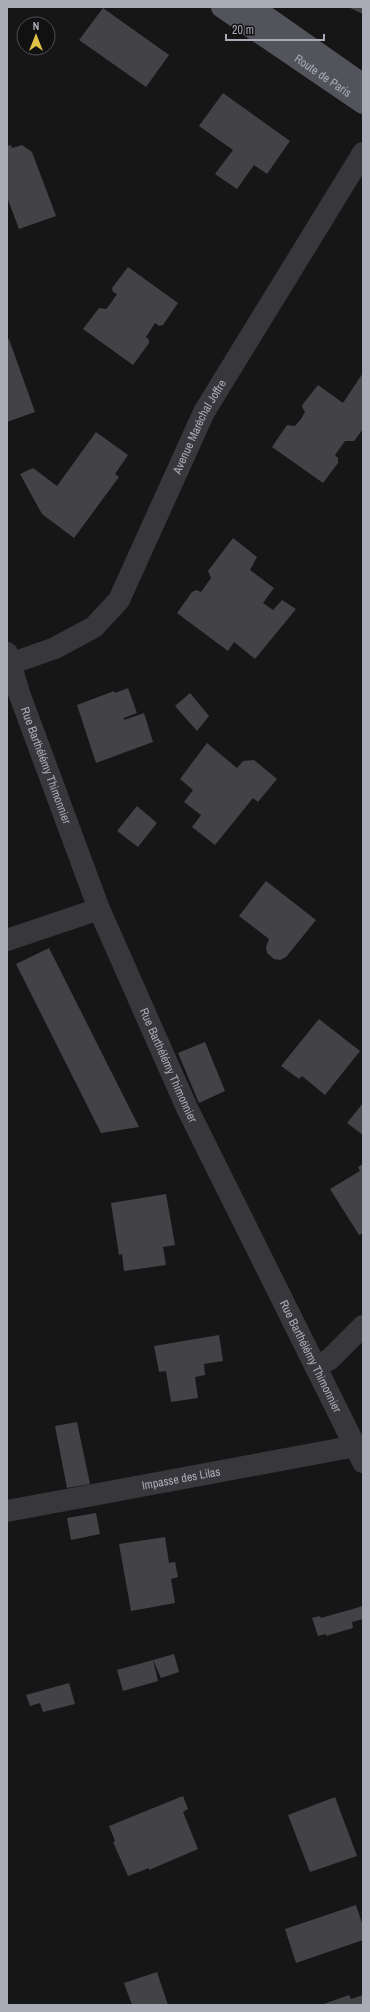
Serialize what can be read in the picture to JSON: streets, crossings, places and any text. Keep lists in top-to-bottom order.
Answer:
{
  "streets": {
    "main road": ["Route de Paris"],
    "street": ["Avenue Maréchal Joffre", "Rue Barthélémy Thimonnier", "Impasse des Lilas"]
  },
  "crossings": [
    ["Avenue Maréchal Joffre", "Rue Barthélémy Thimonnier"],
    ["Rue Barthélémy Thimonnier", "Impasse des Lilas"]
  ],
  "scale_bar": "20 m",
  "north": "top"
}
